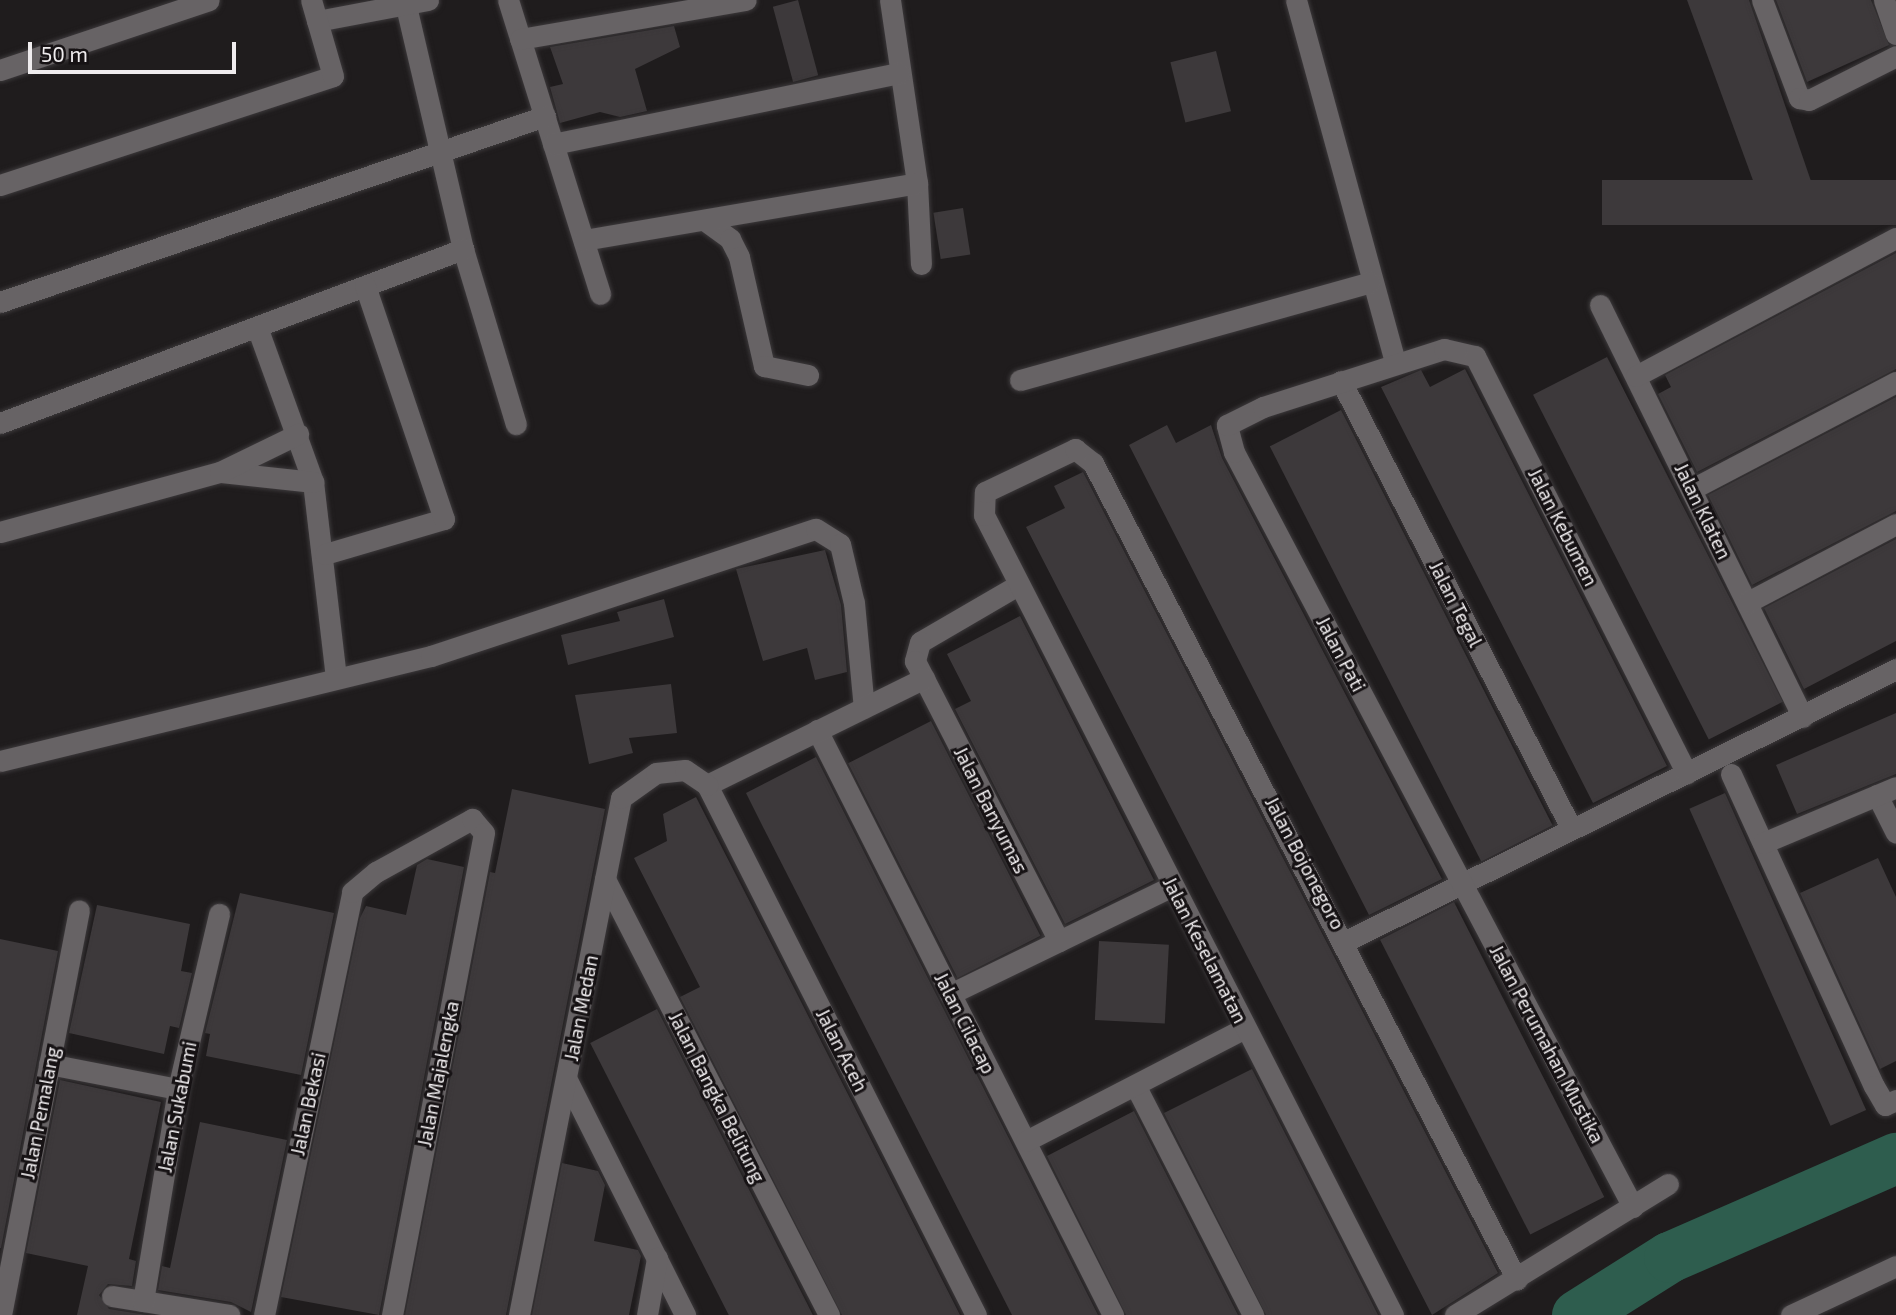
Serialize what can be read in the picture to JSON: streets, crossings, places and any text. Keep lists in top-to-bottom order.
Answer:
{
  "streets": {
    "street": [
      "Jalan Klaten",
      "Jalan Kebumen",
      "Jalan Tegal",
      "Jalan Pati",
      "Jalan Banyumas",
      "Jalan Bojonegoro",
      "Jalan Keselamatan",
      "Jalan Medan",
      "Jalan Cilacap",
      "Jalan Perumahan Mustika",
      "Jalan Aceh",
      "Jalan Majalengka",
      "Jalan Bangka Belitung",
      "Jalan Bekasi",
      "Jalan Sukabumi",
      "Jalan Pemalang"
    ]
  },
  "crossings": [
    ["Jalan Tegal", "Jalan Pati"],
    ["Jalan Pati", "Jalan Perumahan Mustika"],
    ["Jalan Banyumas", "Jalan Keselamatan"],
    ["Jalan Bojonegoro", "Jalan Keselamatan"],
    ["Jalan Medan", "Jalan Aceh"],
    ["Jalan Medan", "Jalan Bangka Belitung"],
    ["Jalan Majalengka", "Jalan Bekasi"]
  ],
  "scale_bar": "50 m"
}
